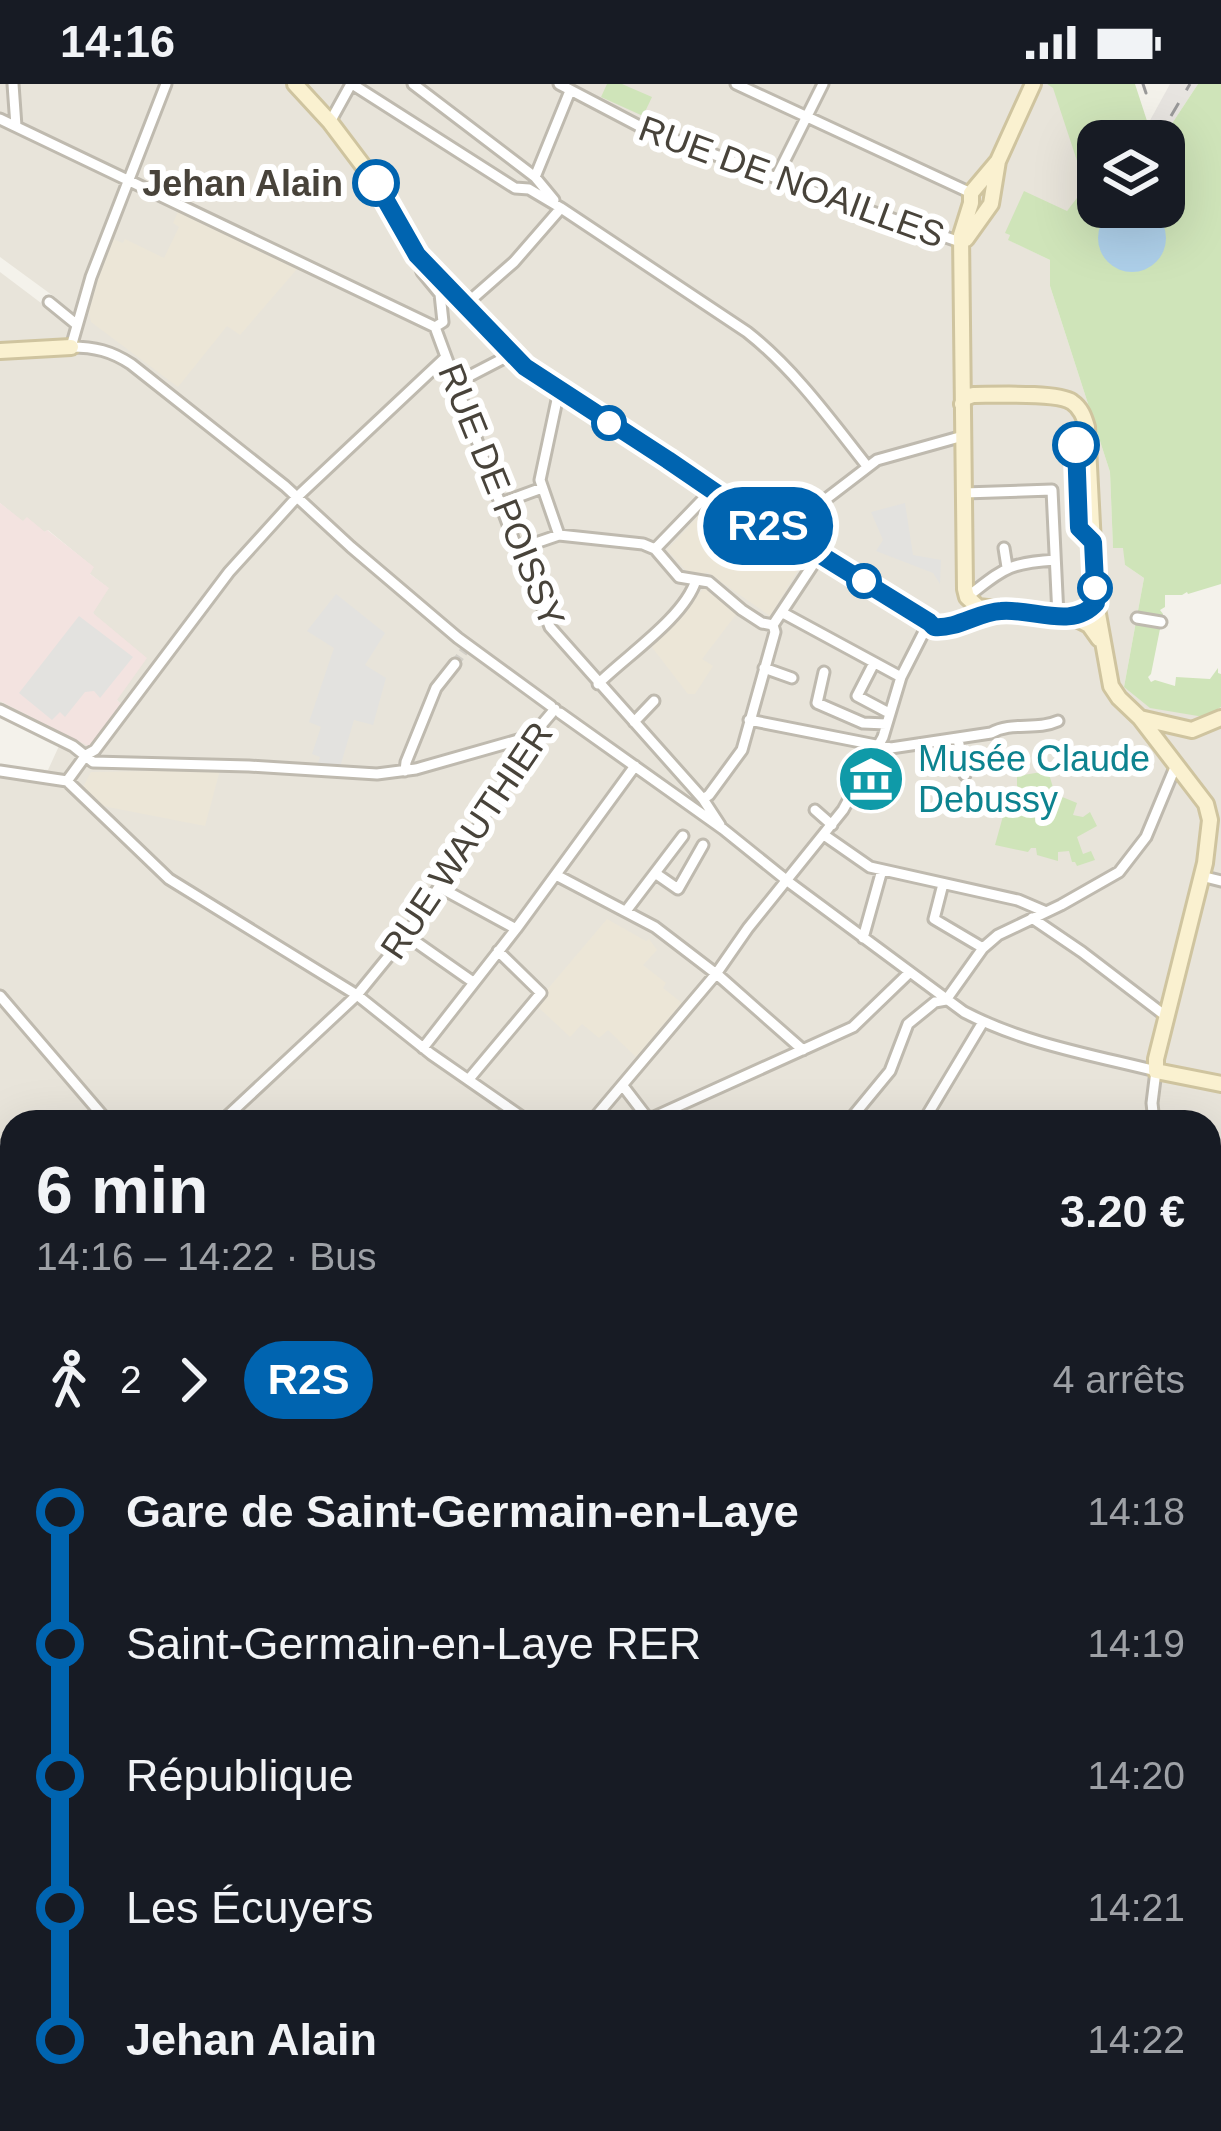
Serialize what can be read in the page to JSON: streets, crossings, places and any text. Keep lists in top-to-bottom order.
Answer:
{
  "streets": {
    "street": ["RUE DE NOAILLES", "RUE DE POISSY", "RUE WAUTHIER"]
  },
  "places": {
    "other": ["Jehan Alain"],
    "museum": ["Musée Claude Debussy"]
  },
  "lines": ["bus line R2S"],
  "page": {
    "status": "14:16",
    "on_map": "R2S",
    "heading": ["6 min", "14:16 – 14:22 · Bus", "3.20 €"],
    "legs": ["2", "R2S", "4 arrêts"],
    "list": [
      {
        "name": "Gare de Saint-Germain-en-Laye",
        "value": "14:18"
      },
      {
        "name": "Saint-Germain-en-Laye RER",
        "value": "14:19"
      },
      {
        "name": "République",
        "value": "14:20"
      },
      {
        "name": "Les Écuyers",
        "value": "14:21"
      },
      {
        "name": "Jehan Alain",
        "value": "14:22"
      }
    ]
  }
}
